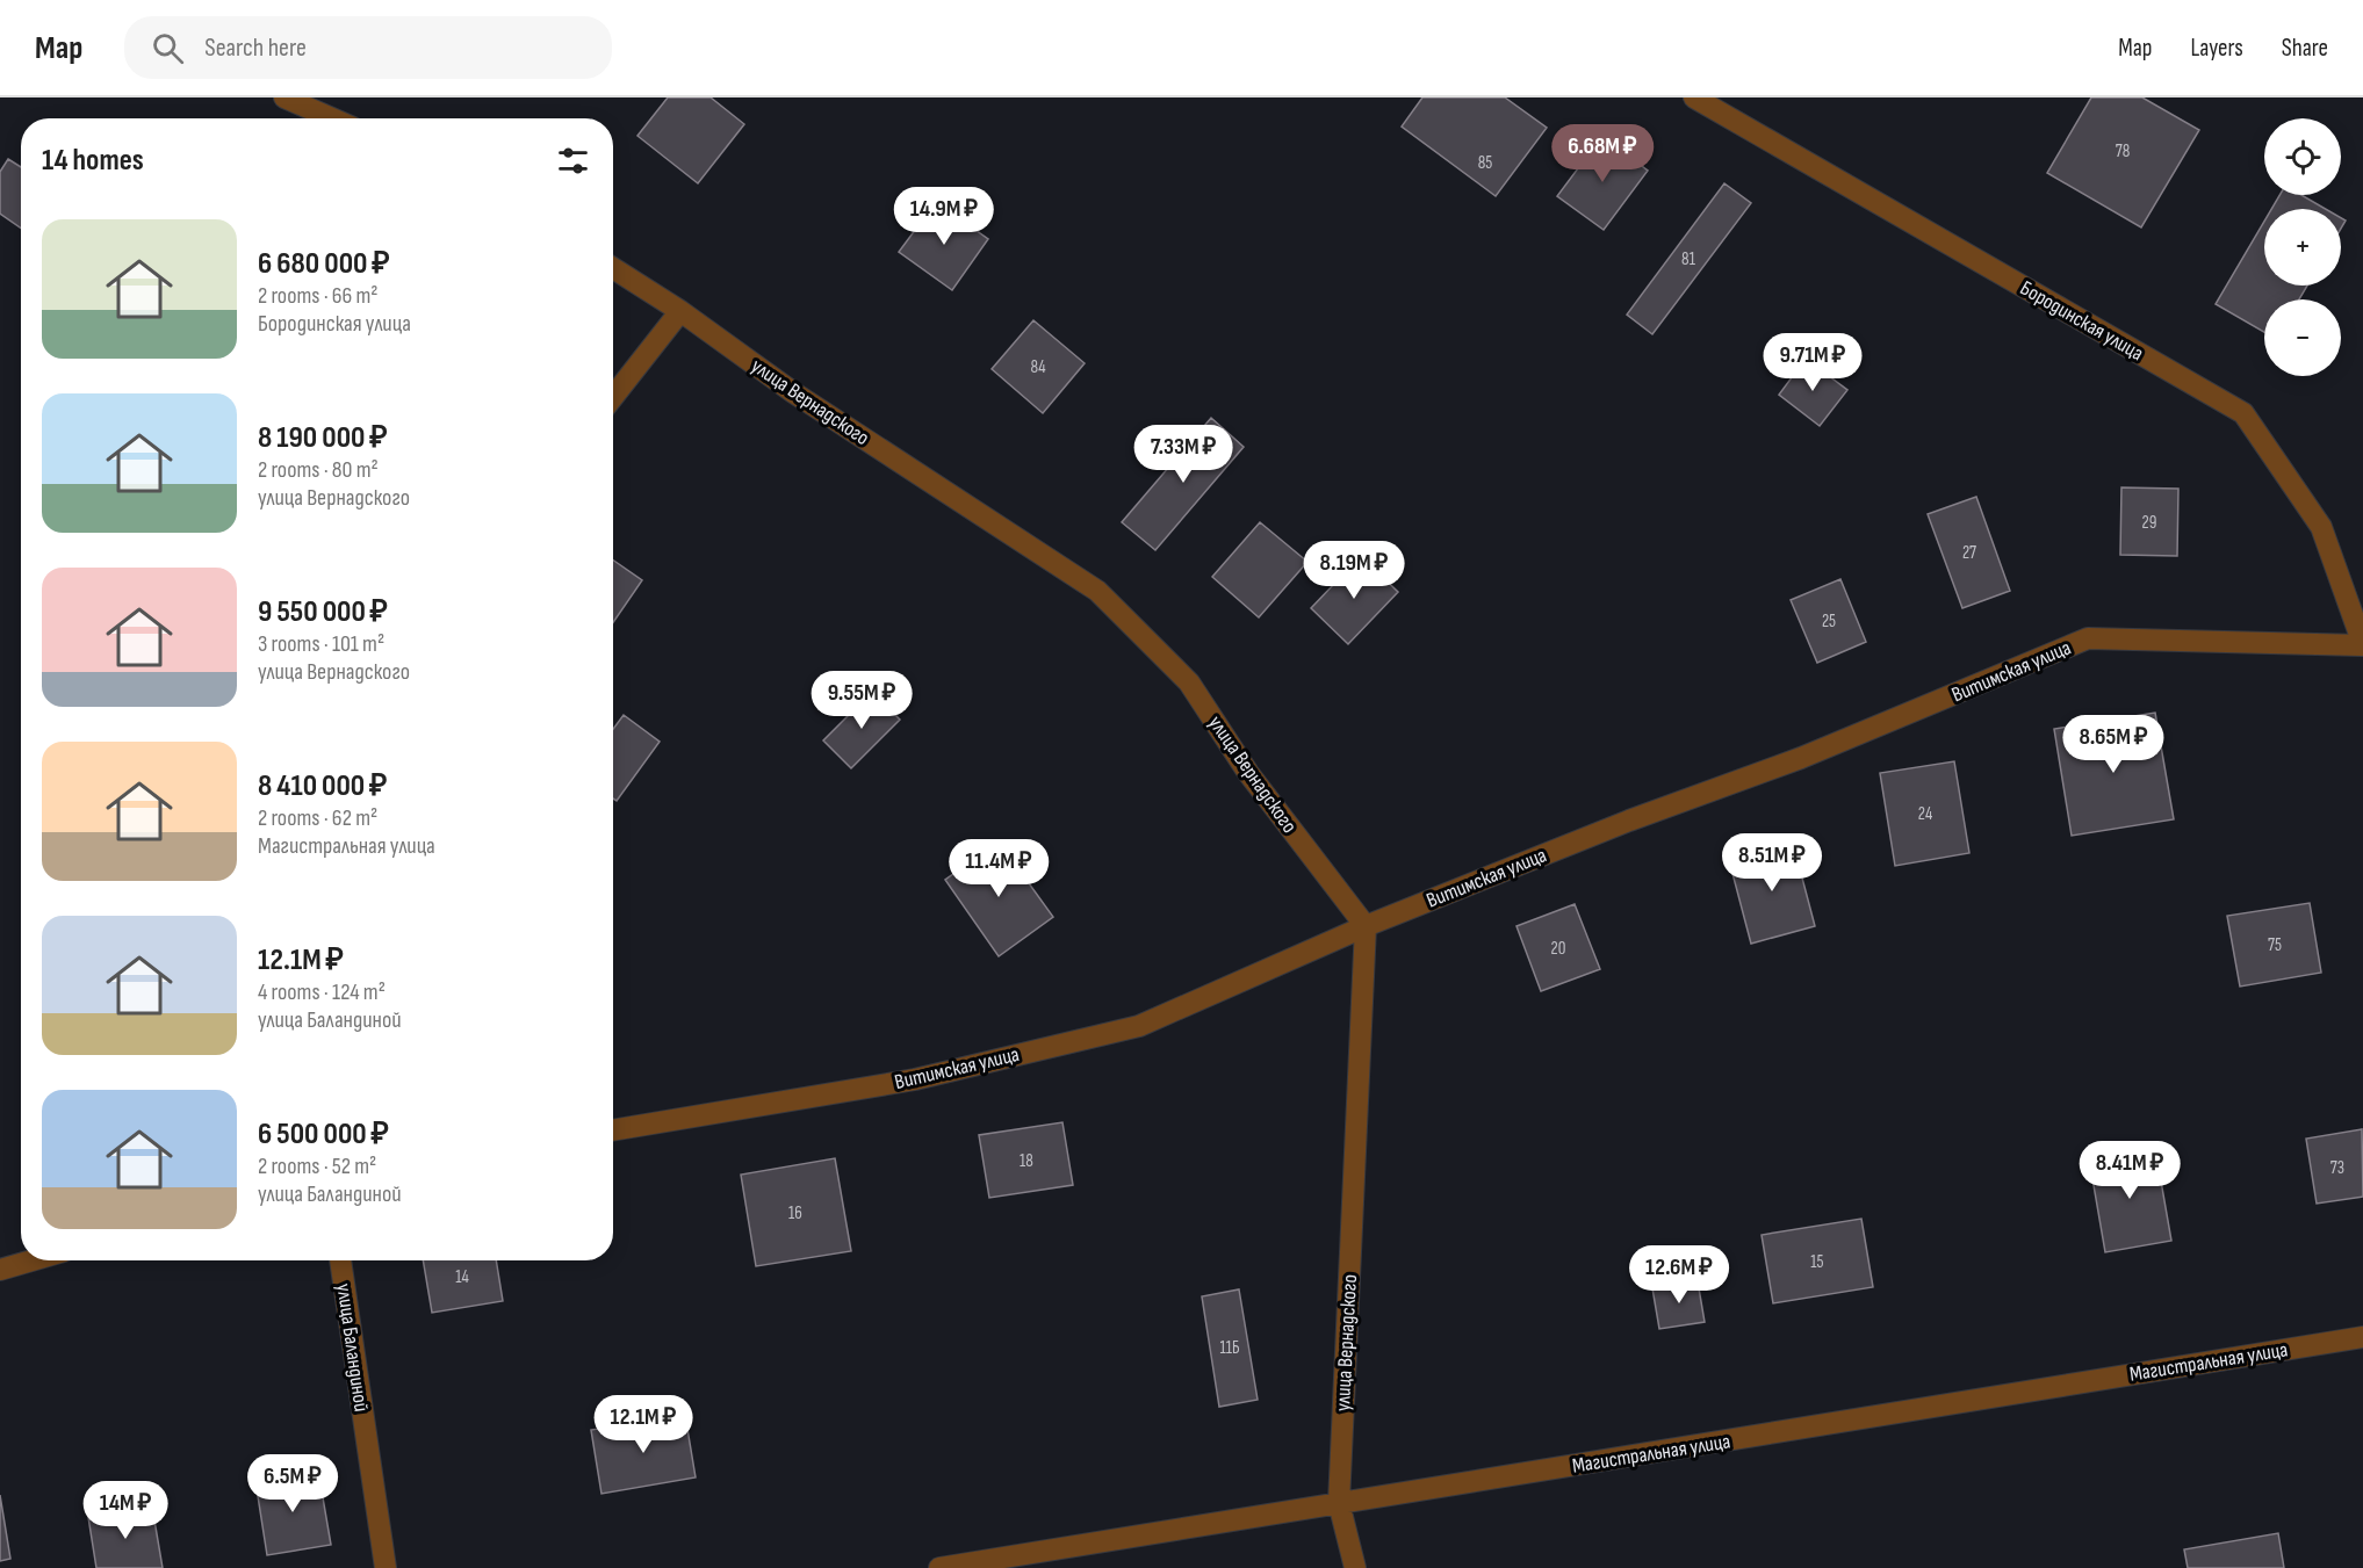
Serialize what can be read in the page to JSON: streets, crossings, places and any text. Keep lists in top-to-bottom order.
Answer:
{
  "streets": {
    "street": [
      "Бородинская улица",
      "улица Вернадского",
      "Витимская улица",
      "улица Баландиной",
      "Магистральная улица"
    ]
  },
  "crossings": [
    ["Бородинская улица", "Витимская улица"],
    ["улица Вернадского", "Витимская улица"],
    ["улица Вернадского", "Магистральная улица"]
  ],
  "house_numbers": [
    "78",
    "85",
    "81",
    "84",
    "29",
    "27",
    "25",
    "24",
    "75",
    "20",
    "18",
    "73",
    "16",
    "15",
    "14",
    "11Б"
  ],
  "page": {
    "header": "Map",
    "search": "Search here",
    "nav": ["Map", "Layers", "Share"],
    "map_buttons": ["+", "−"],
    "heading": "14 homes",
    "price": [
      "6.68M ₽",
      "14.9M ₽",
      "9.71M ₽",
      "7.33M ₽",
      "8.19M ₽",
      "9.55M ₽",
      "8.65M ₽",
      "8.51M ₽",
      "11.4M ₽",
      "8.41M ₽",
      "12.6M ₽",
      "12.1M ₽",
      "6.5M ₽",
      "14M ₽"
    ],
    "list": [
      {
        "name": "6 680 000 ₽",
        "note": "2 rooms · 66 m² · Бородинская улица"
      },
      {
        "name": "8 190 000 ₽",
        "note": "2 rooms · 80 m² · улица Вернадского"
      },
      {
        "name": "9 550 000 ₽",
        "note": "3 rooms · 101 m² · улица Вернадского"
      },
      {
        "name": "8 410 000 ₽",
        "note": "2 rooms · 62 m² · Магистральная улица"
      },
      {
        "name": "12.1M ₽",
        "note": "4 rooms · 124 m² · улица Баландиной"
      },
      {
        "name": "6 500 000 ₽",
        "note": "2 rooms · 52 m² · улица Баландиной"
      }
    ]
  }
}
